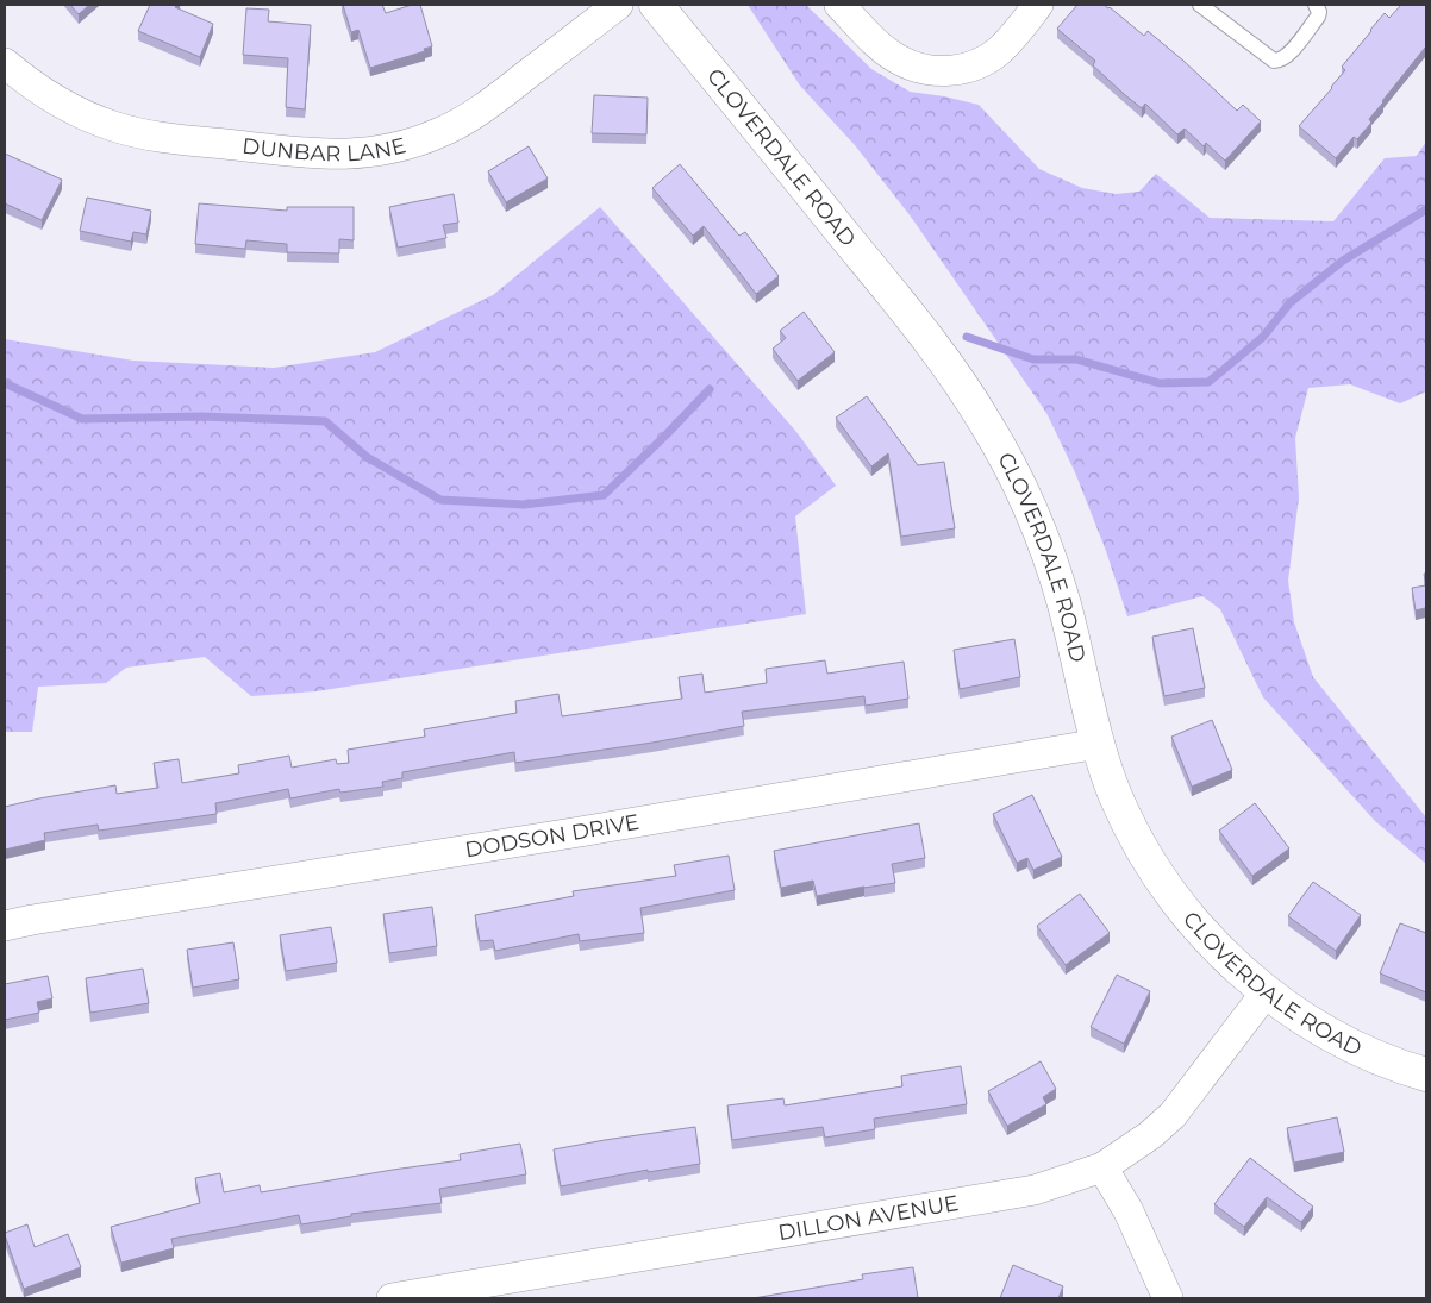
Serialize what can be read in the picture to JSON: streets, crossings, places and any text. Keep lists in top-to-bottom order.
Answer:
{
  "streets": {
    "street": [
      "DUNBAR LANE",
      "CLOVERDALE ROAD",
      "DODSON DRIVE",
      "DILLON AVENUE"
    ]
  },
  "crossings": [
    ["CLOVERDALE ROAD", "DODSON DRIVE"],
    ["CLOVERDALE ROAD", "DILLON AVENUE"]
  ]
}
